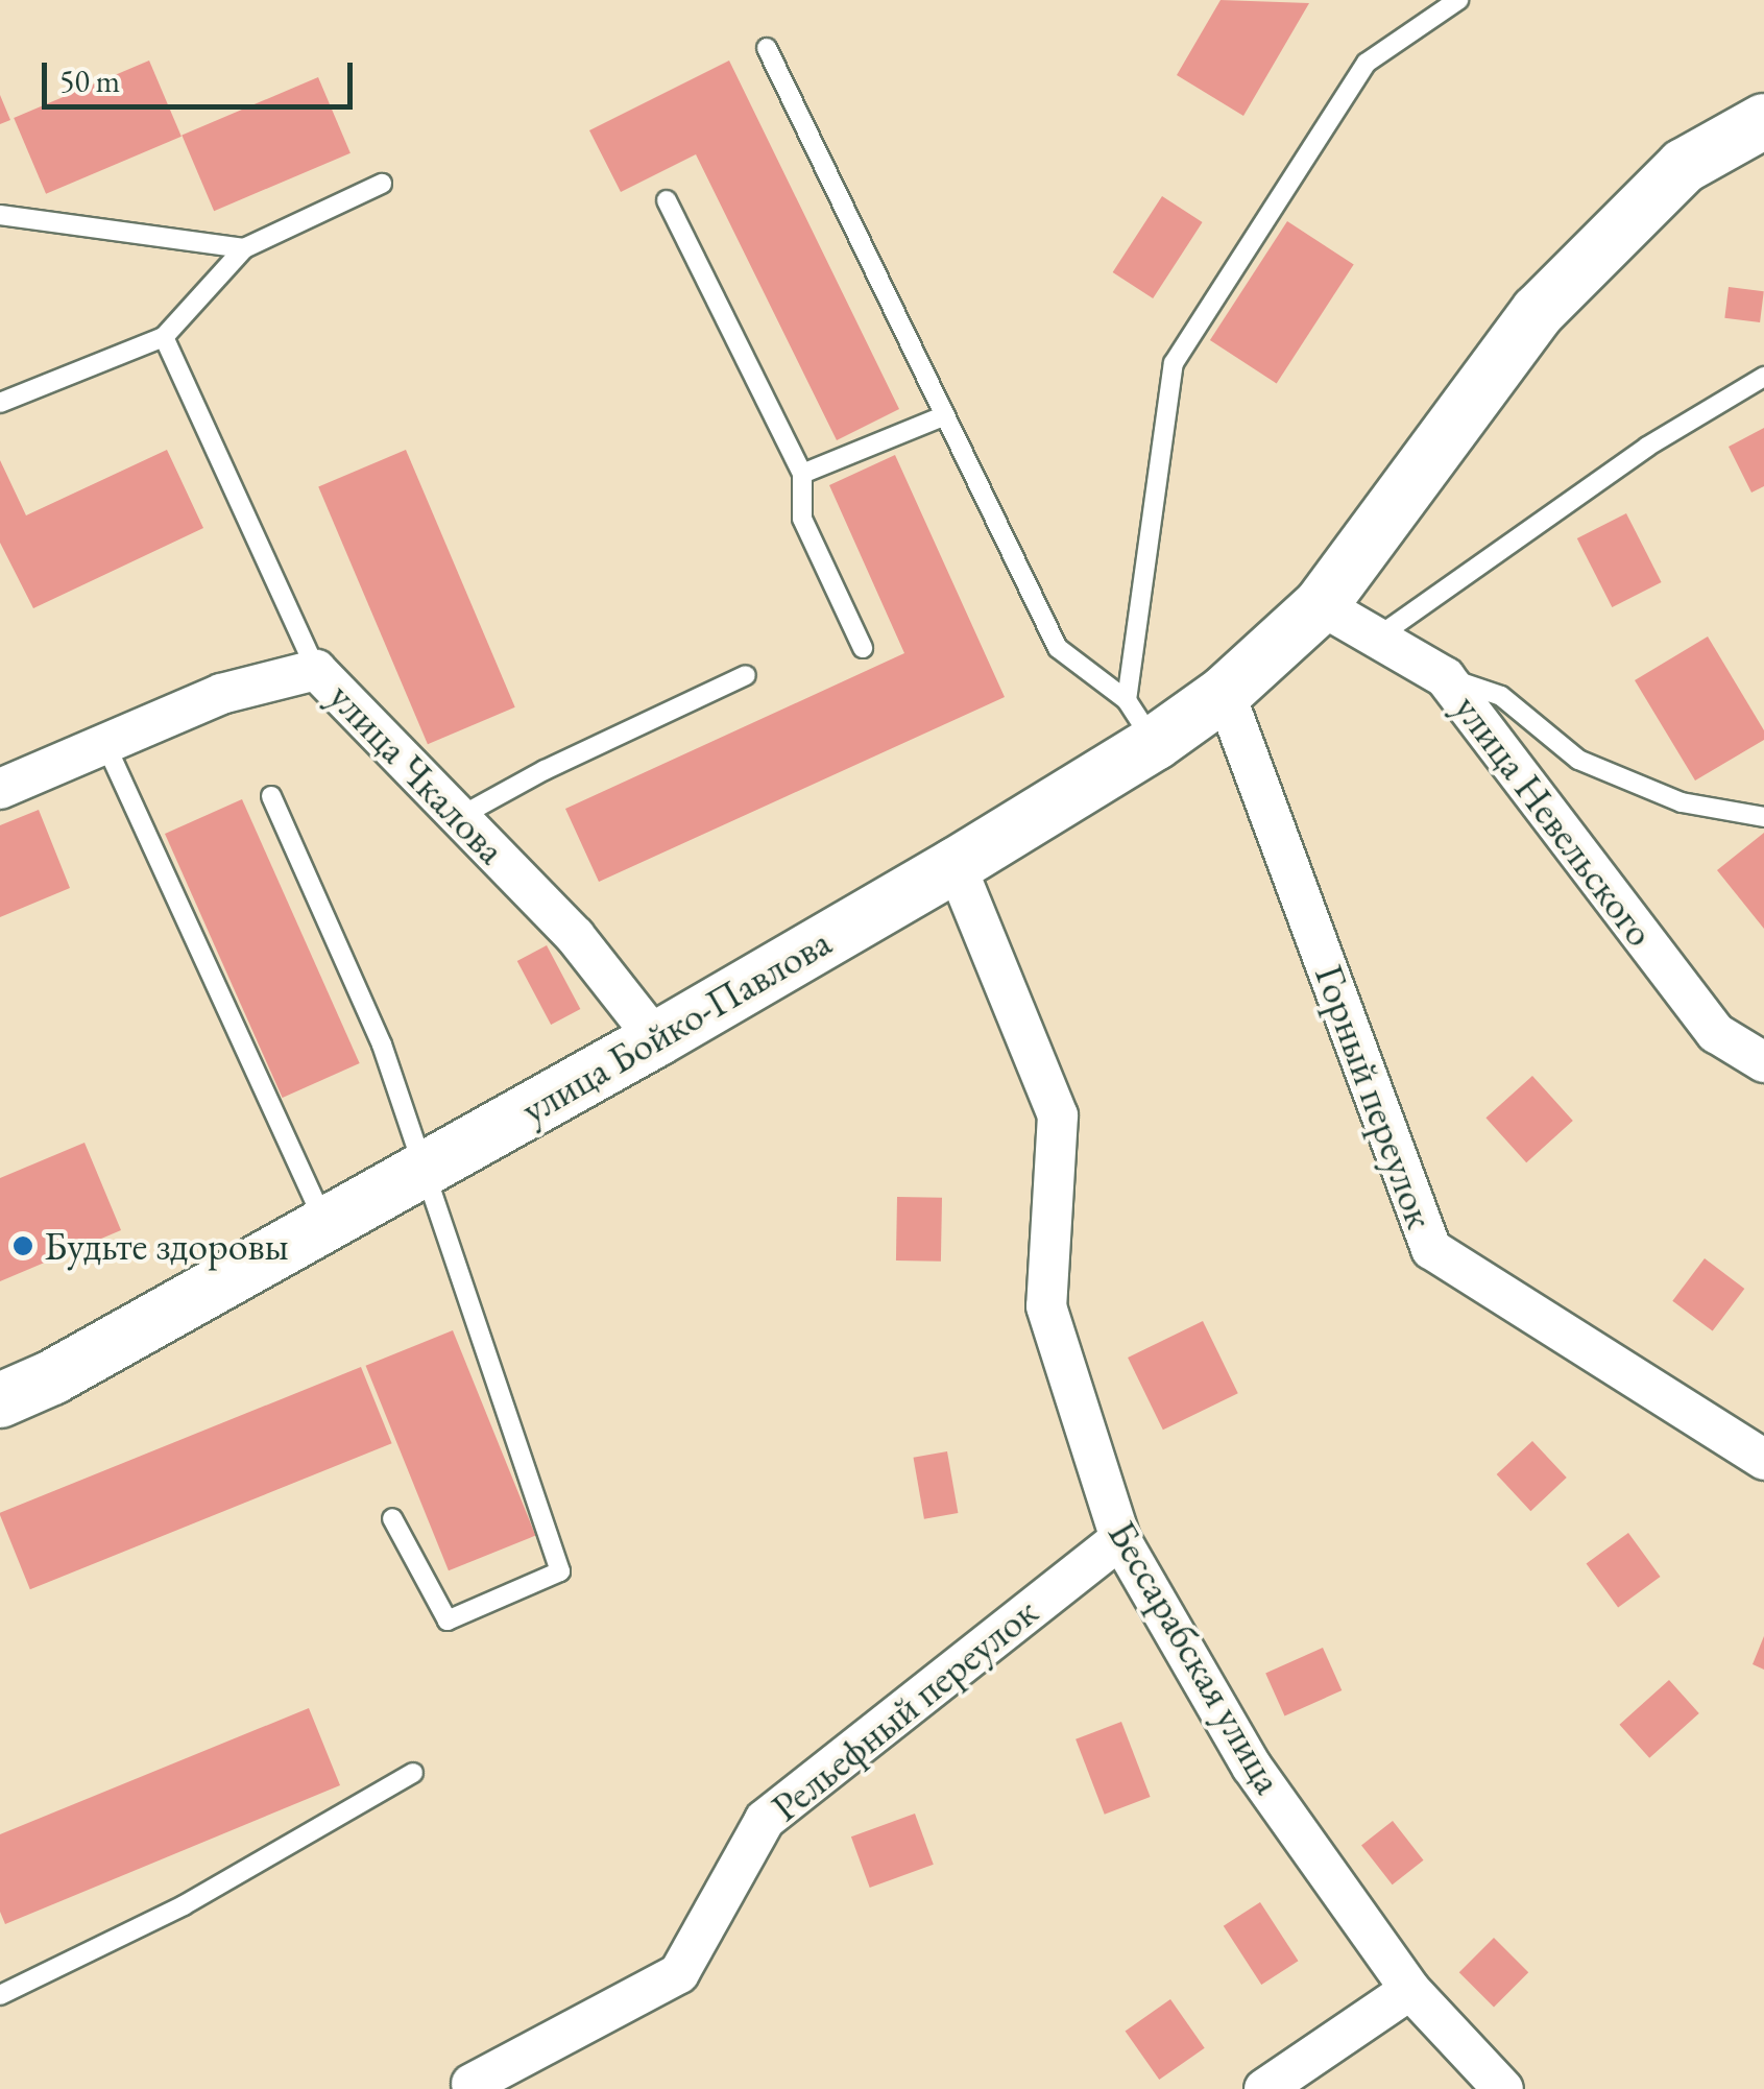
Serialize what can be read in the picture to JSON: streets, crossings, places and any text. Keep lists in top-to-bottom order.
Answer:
{
  "streets": {
    "main road": ["улица Бойко-Павлова"],
    "street": [
      "улица Чкалова",
      "улица Невельского",
      "Горный переулок",
      "Бессарабская улица",
      "Рельефный переулок"
    ]
  },
  "crossings": [
    ["улица Чкалова", "улица Бойко-Павлова"],
    ["улица Невельского", "улица Бойко-Павлова"],
    ["улица Бойко-Павлова", "Горный переулок"],
    ["улица Бойко-Павлова", "Бессарабская улица"],
    ["Бессарабская улица", "Рельефный переулок"]
  ],
  "places": ["Будьте здоровы"],
  "scale_bar": "50 m"
}
